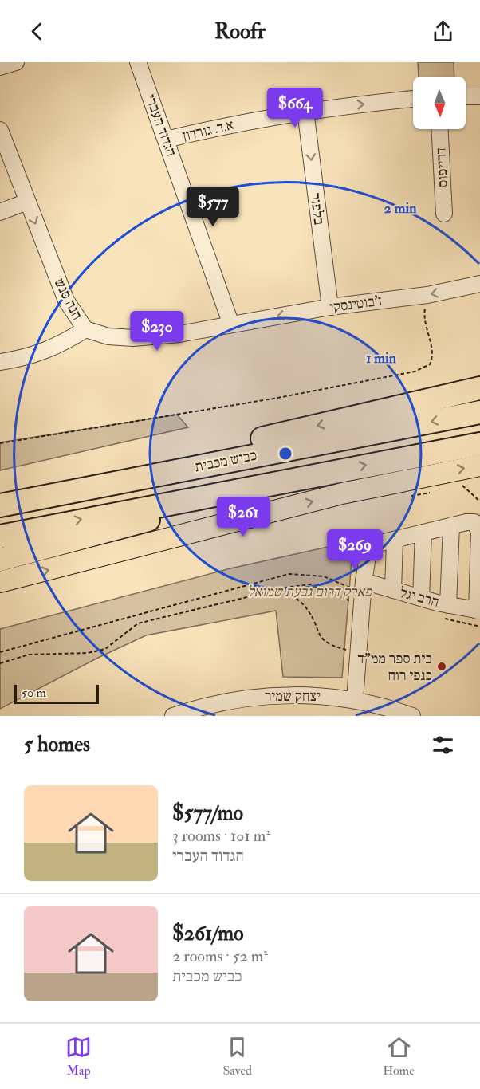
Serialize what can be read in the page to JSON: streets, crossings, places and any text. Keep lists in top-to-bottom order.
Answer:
{
  "streets": {
    "highway": ["כביש מכבית"],
    "street": [
      "הגדוד העברי",
      "א.ד. גורדון",
      "דרייפוס",
      "בלפור",
      "חנה סנש",
      "ז'בוטינסקי",
      "הרב יגל",
      "יצחק שמיר"
    ]
  },
  "crossings": [
    ["הגדוד העברי", "א.ד. גורדון"],
    ["הגדוד העברי", "חנה סנש"],
    ["הגדוד העברי", "ז'בוטינסקי"],
    ["א.ד. גורדון", "בלפור"],
    ["בלפור", "ז'בוטינסקי"],
    ["חנה סנש", "ז'בוטינסקי"]
  ],
  "one_way": [
    "א.ד. גורדון",
    "בלפור",
    "חנה סנש",
    "ז'בוטינסקי"
  ],
  "parks": ["פארק דרום גבעת שמואל"],
  "places": ["בית ספר ממ\"ד כנפי רוח"],
  "scale_bar": "50 m",
  "north": "bottom",
  "page": {
    "header": "Roofr",
    "price": [
      "$664",
      "$577",
      "$230",
      "$261",
      "$269"
    ],
    "scale": "50 m",
    "heading": "5 homes",
    "list": [
      {
        "name": "$577/mo",
        "note": "3 rooms · 101 m² · הגדוד העברי"
      },
      {
        "name": "$261/mo",
        "note": "2 rooms · 52 m² · כביש מכבית"
      }
    ],
    "tabs": ["Map", "Saved", "Home"]
  },
  "rings": ["2 min", "1 min"]
}
